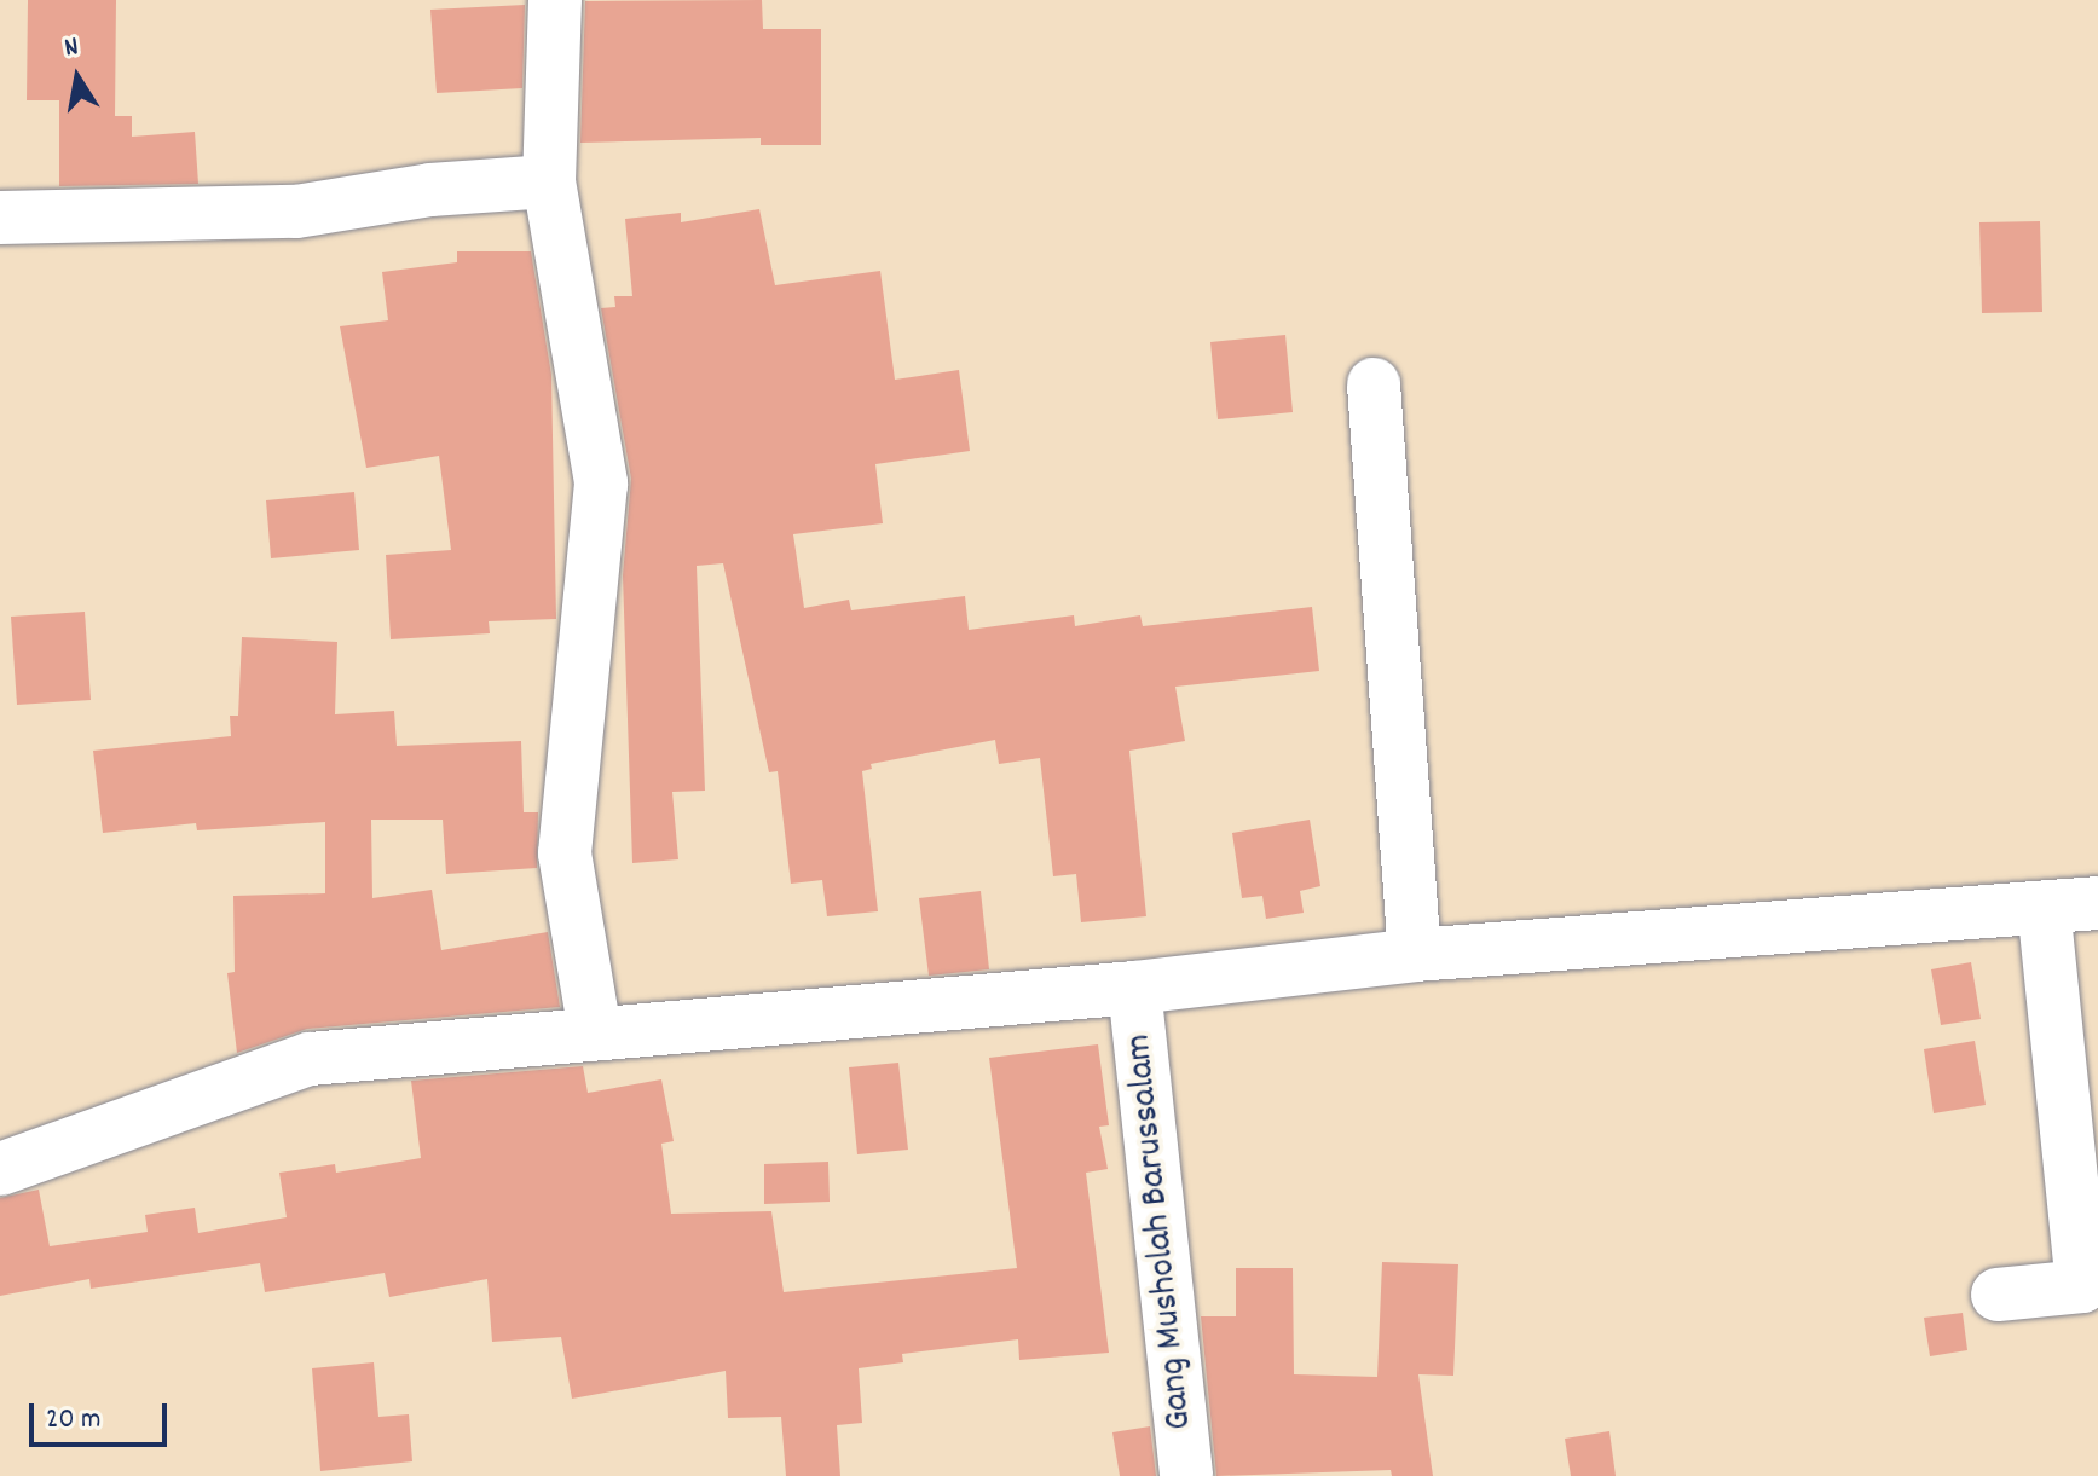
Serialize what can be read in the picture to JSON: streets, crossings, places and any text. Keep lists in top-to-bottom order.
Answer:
{
  "streets": {
    "street": ["Gang Musholah Barussalam"]
  },
  "scale_bar": "20 m",
  "north": "top"
}
